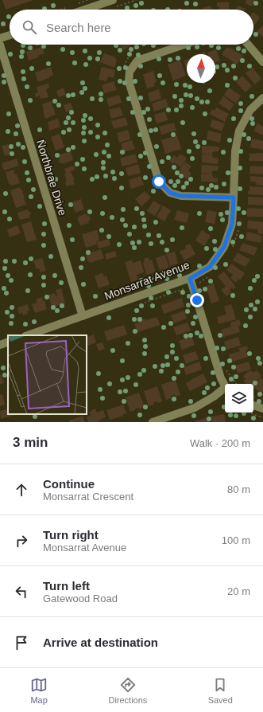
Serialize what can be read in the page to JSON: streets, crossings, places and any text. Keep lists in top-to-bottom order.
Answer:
{
  "streets": {
    "street": ["Northbrae Drive", "Monsarrat Avenue"]
  },
  "crossings": [
    ["Northbrae Drive", "Monsarrat Avenue"]
  ],
  "north": "top",
  "page": {
    "search": "Search here",
    "heading": ["3 min", "Walk · 200 m"],
    "list": [
      ["Continue", "Monsarrat Crescent", "80 m"],
      ["Turn right", "Monsarrat Avenue", "100 m"],
      ["Turn left", "Gatewood Road", "20 m"],
      "Arrive at destination"
    ],
    "nav": ["Map", "Directions", "Saved"]
  }
}
